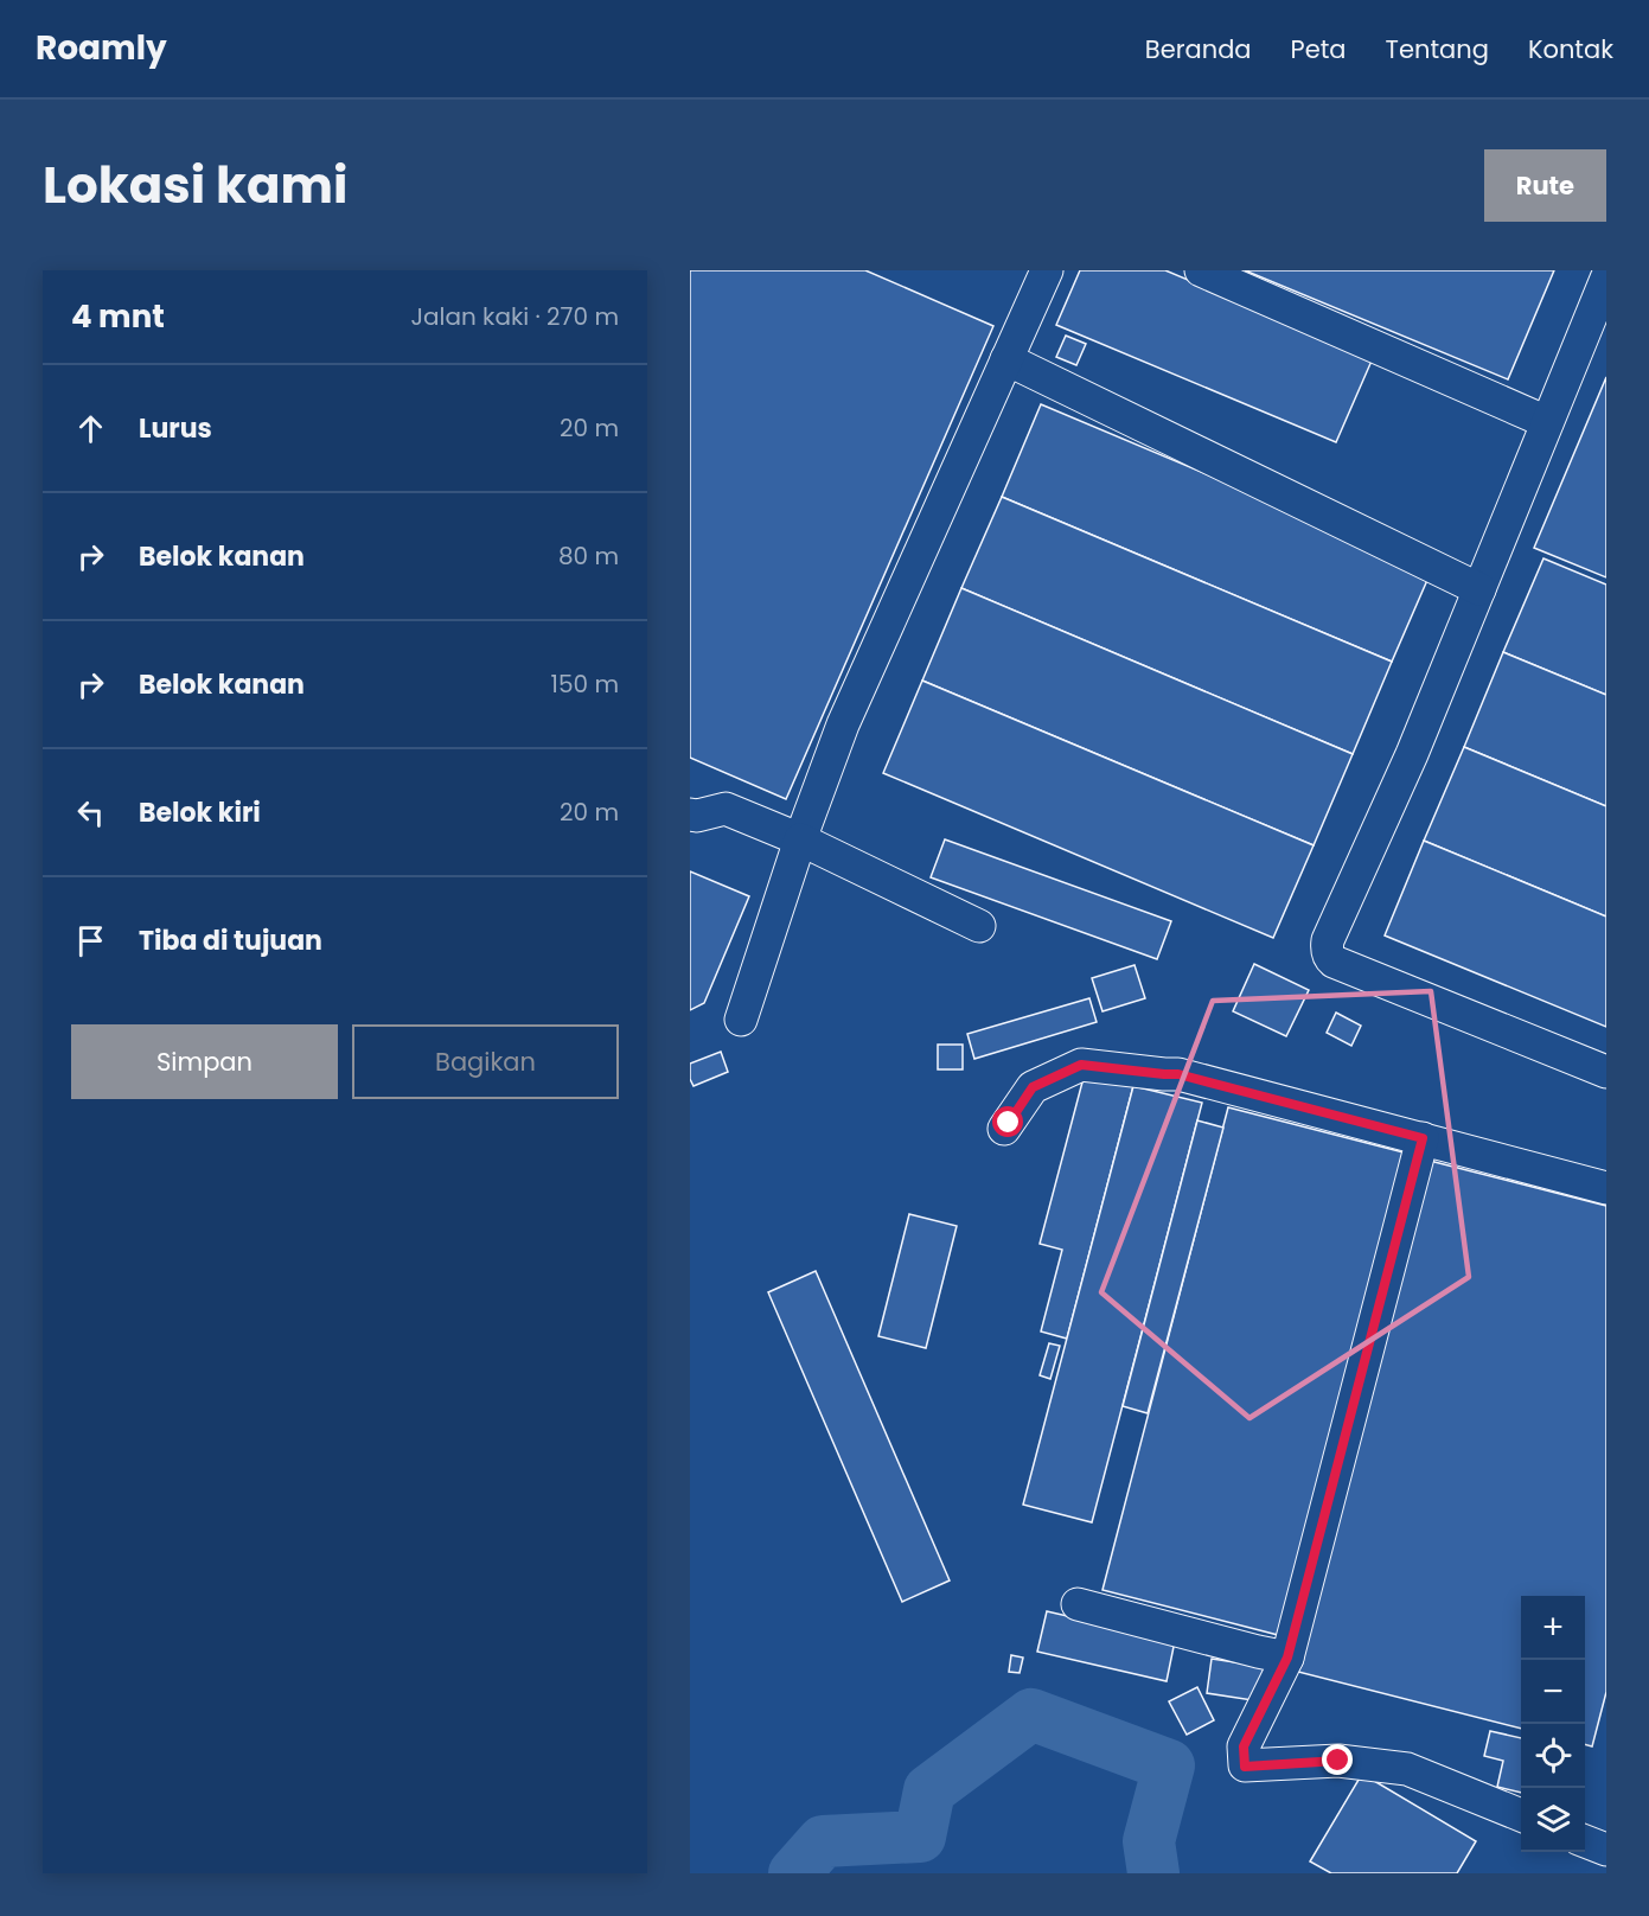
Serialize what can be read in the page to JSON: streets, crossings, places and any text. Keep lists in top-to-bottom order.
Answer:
{
  "page": {
    "header": "Roamly",
    "nav": [
      "Beranda",
      "Peta",
      "Tentang",
      "Kontak"
    ],
    "title": "Lokasi kami",
    "buttons": [
      "Rute",
      ["Simpan", "Bagikan"]
    ],
    "heading": ["4 mnt", "Jalan kaki · 270 m"],
    "list": [
      ["Lurus", "20 m"],
      ["Belok kanan", "80 m"],
      ["Belok kanan", "150 m"],
      ["Belok kiri", "20 m"],
      "Tiba di tujuan"
    ],
    "map_buttons": ["+", "−"]
  }
}
